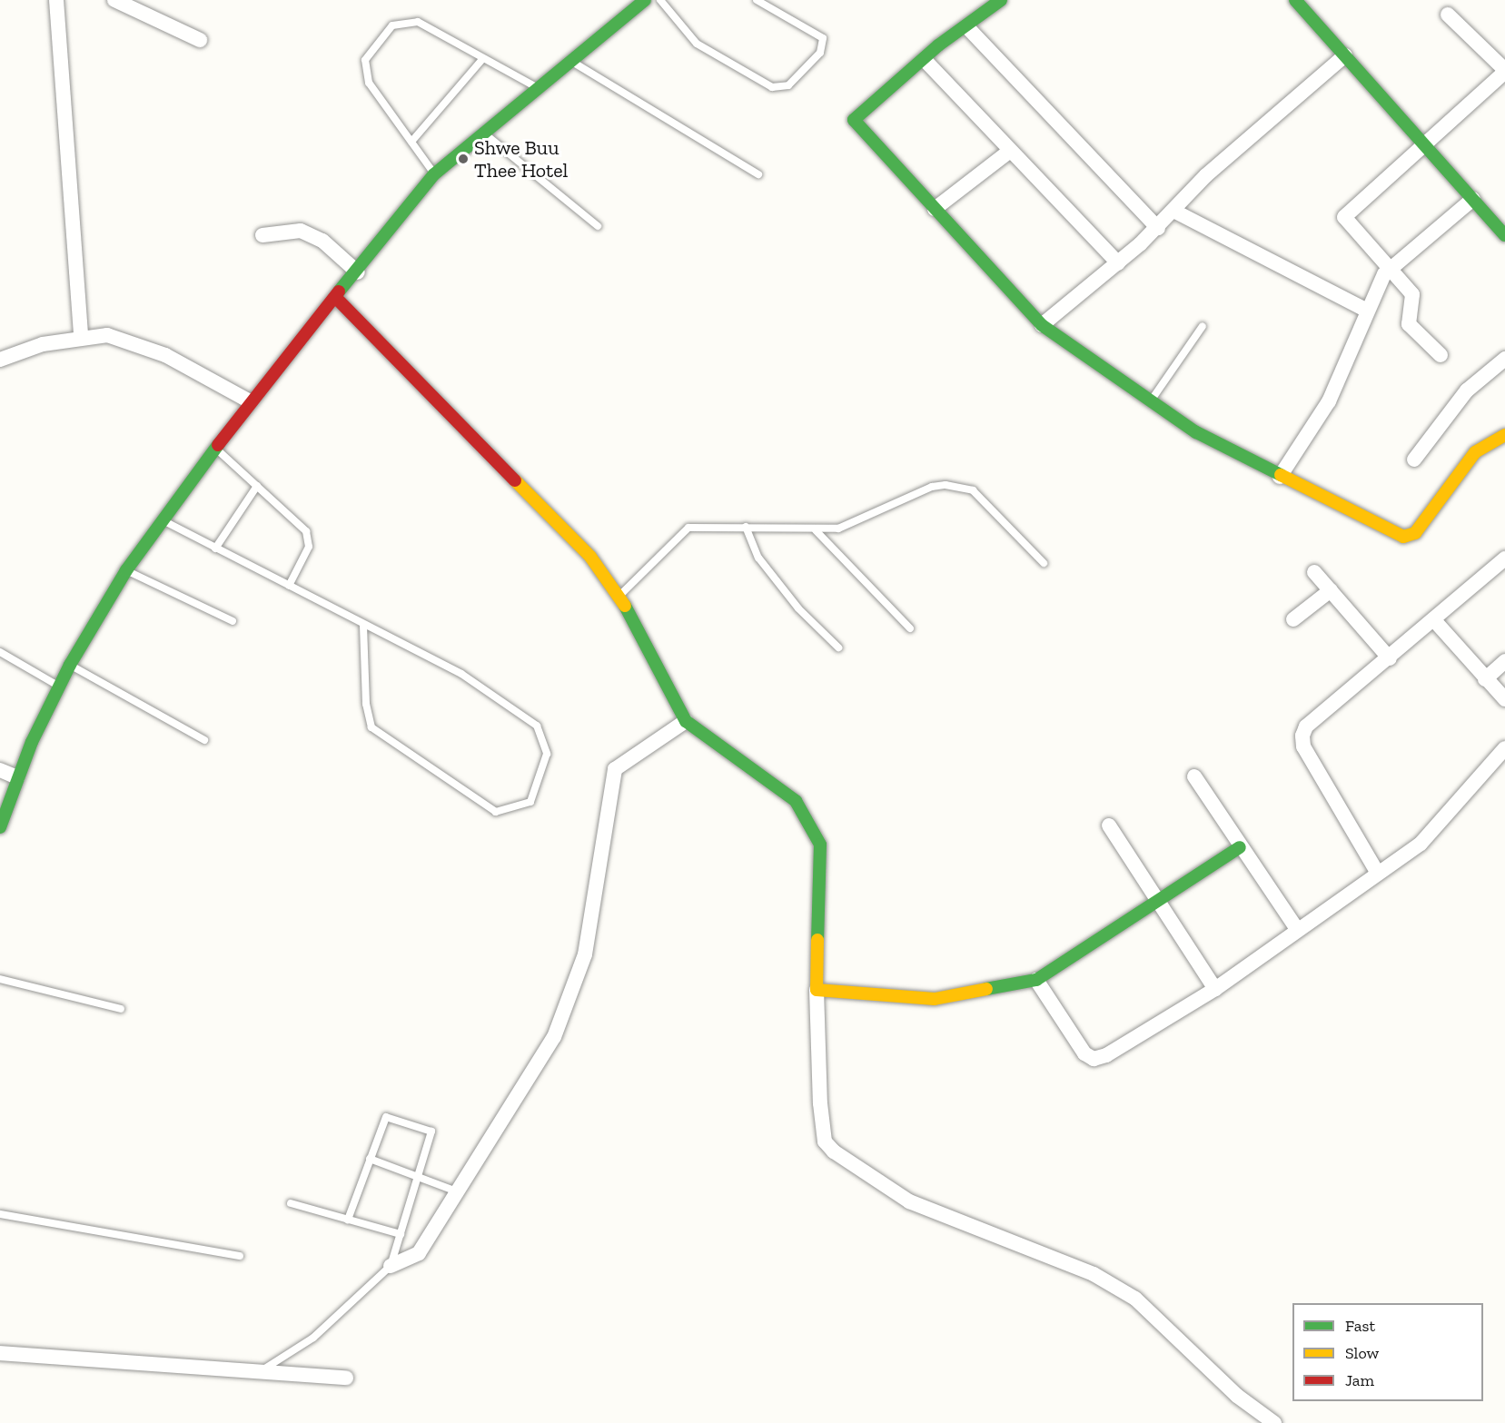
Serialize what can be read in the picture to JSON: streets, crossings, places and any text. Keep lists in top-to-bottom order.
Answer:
{
  "places": ["Shwe Buu Thee Hotel"],
  "legend": ["Fast", "Slow", "Jam"]
}
